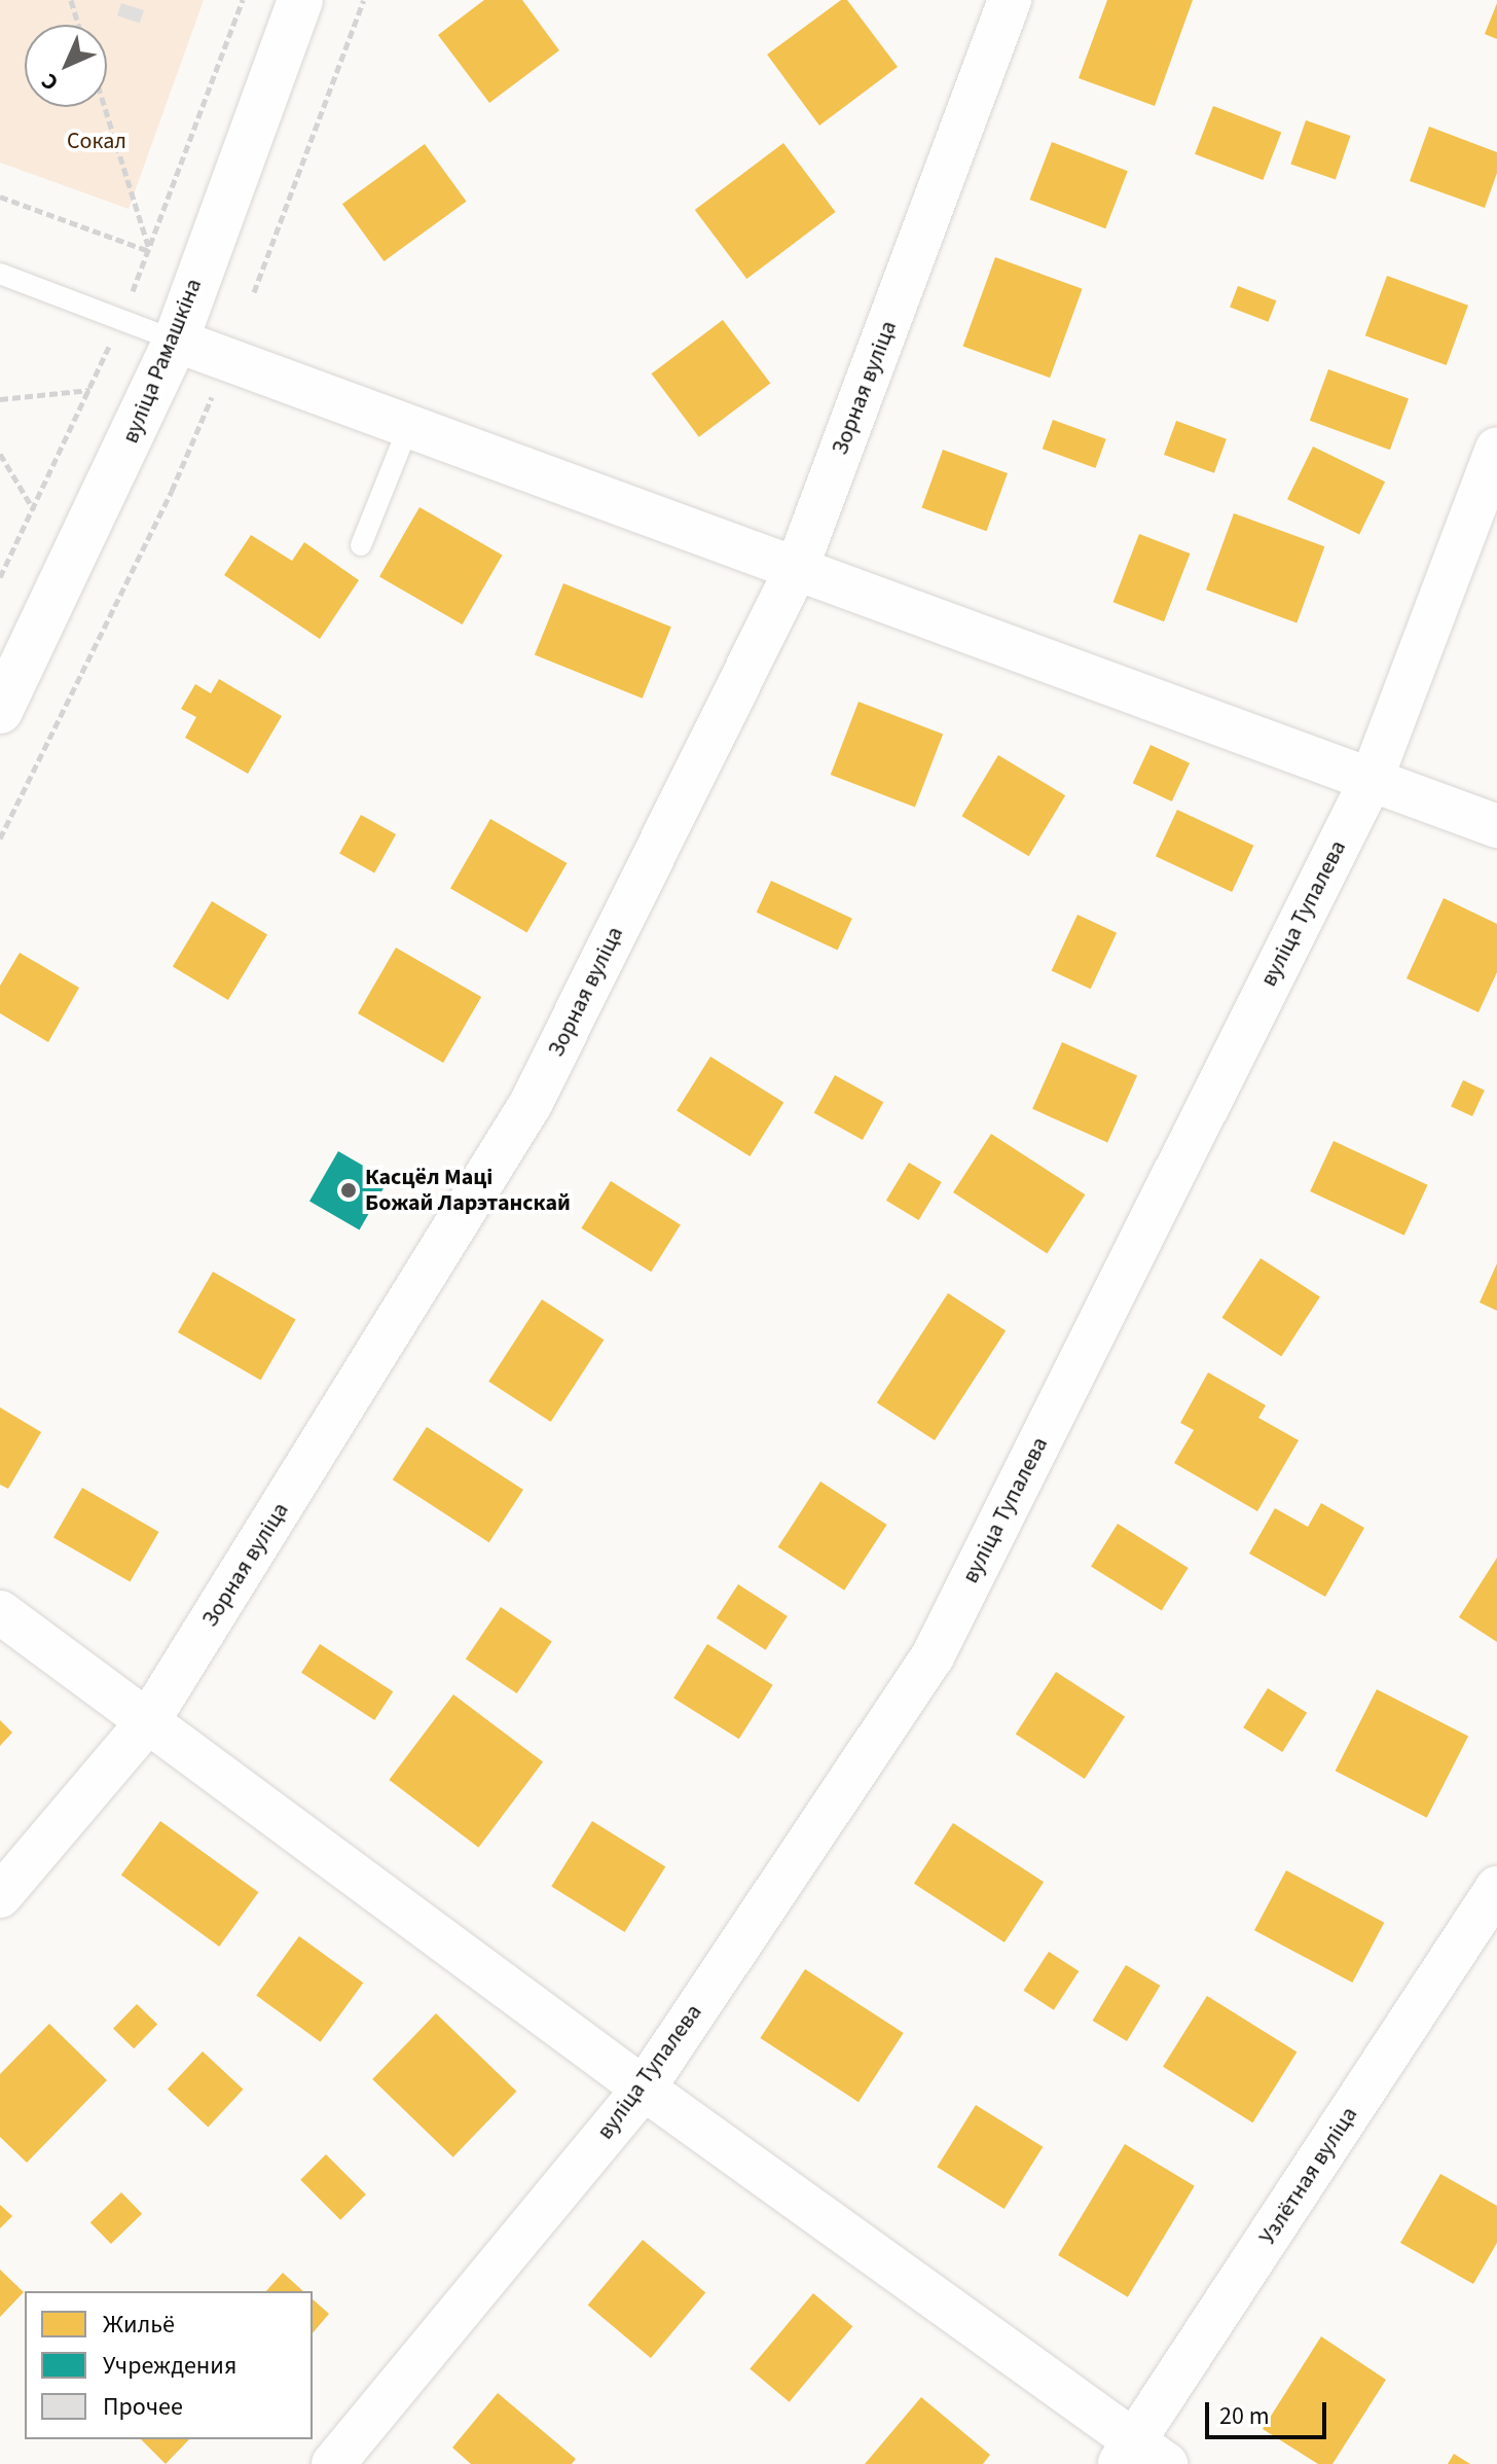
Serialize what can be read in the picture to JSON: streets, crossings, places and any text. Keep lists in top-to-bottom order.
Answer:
{
  "streets": {
    "street": [
      "вуліца Рамашкіна",
      "Зорная вуліца",
      "вуліца Тупалева",
      "Узлётная вуліца"
    ]
  },
  "parks": ["Сокал"],
  "places": ["Касцёл Маці Божай Ларэтанскай"],
  "legend": ["Жильё", "Учреждения", "Прочее"],
  "scale_bar": "20 m",
  "north": "bottom left"
}
